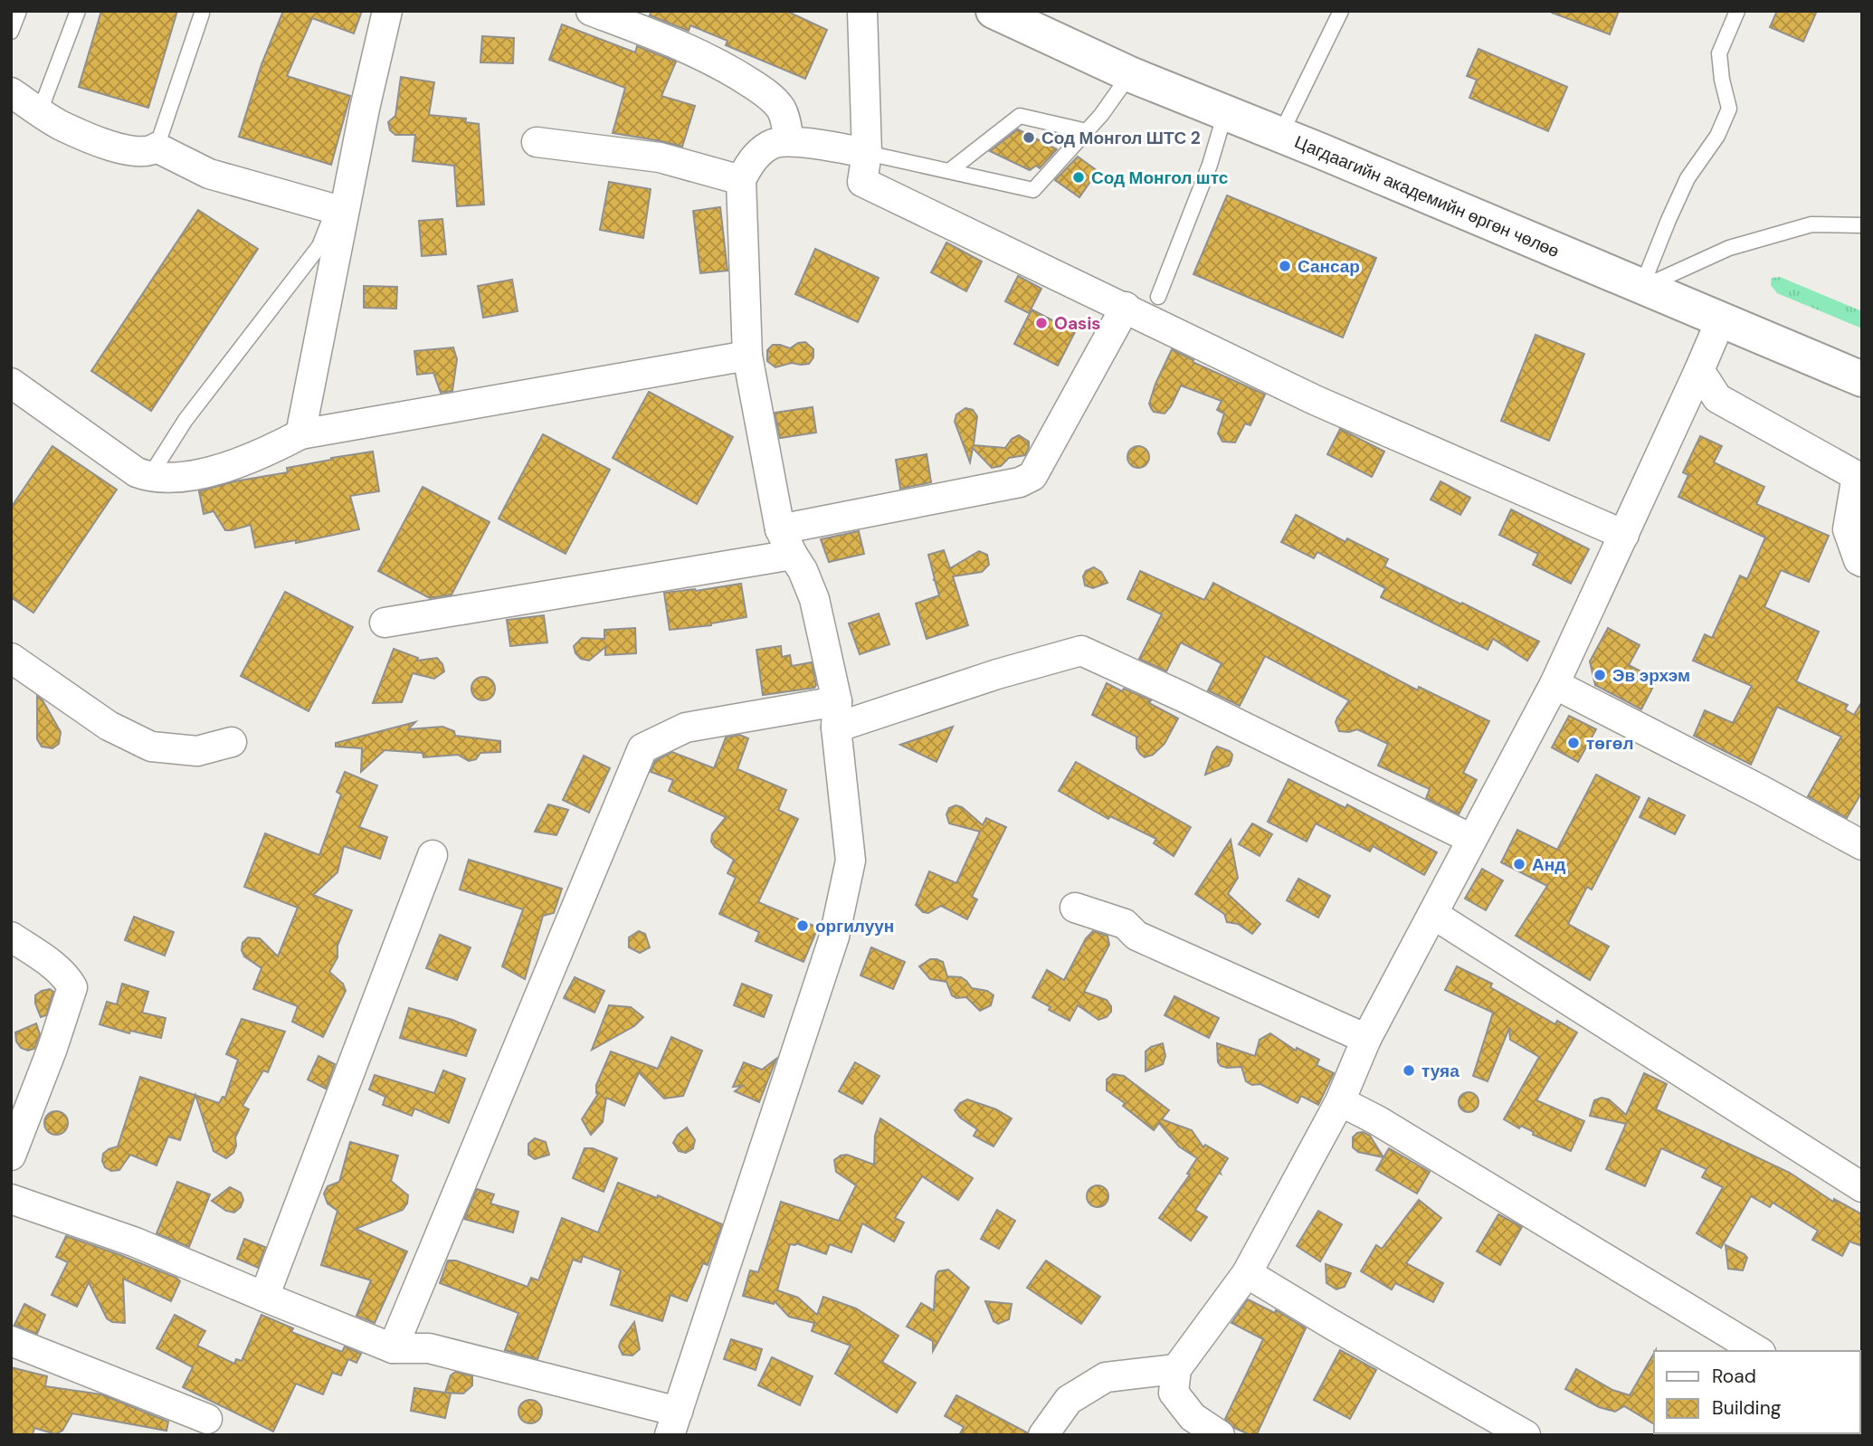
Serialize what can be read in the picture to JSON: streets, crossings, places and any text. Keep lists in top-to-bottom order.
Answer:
{
  "streets": {
    "highway": ["Цагдаагийн академийн өргөн чөлөө"]
  },
  "places": [
    "Сод Монгол ШТС 2",
    "Сод Монгол штс",
    "Сансар",
    "Oasis",
    "Эв эрхэм",
    "төгөл",
    "Анд",
    "оргилуун",
    "туяа"
  ],
  "legend": ["Road", "Building"]
}
